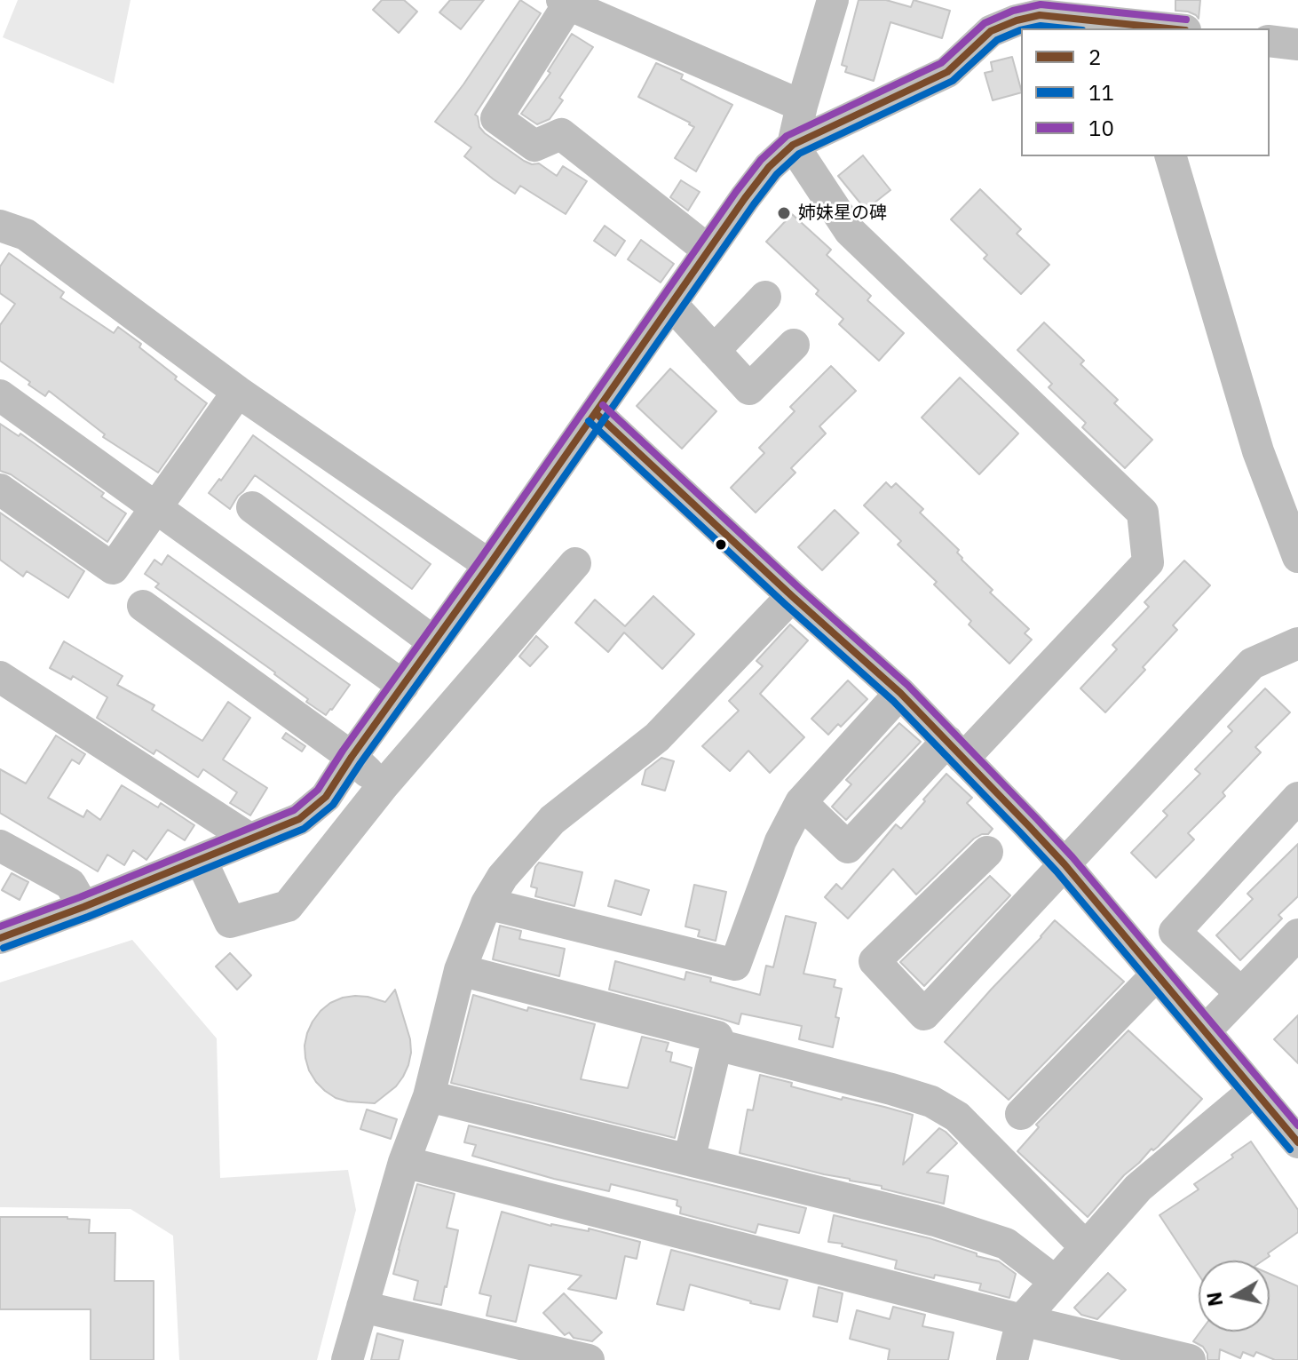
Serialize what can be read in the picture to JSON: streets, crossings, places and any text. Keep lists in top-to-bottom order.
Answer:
{
  "places": ["姉妹星の碑"],
  "lines": ["transit line 10", "transit line 2", "transit line 11"],
  "legend": ["2", "11", "10"],
  "north": "left"
}
